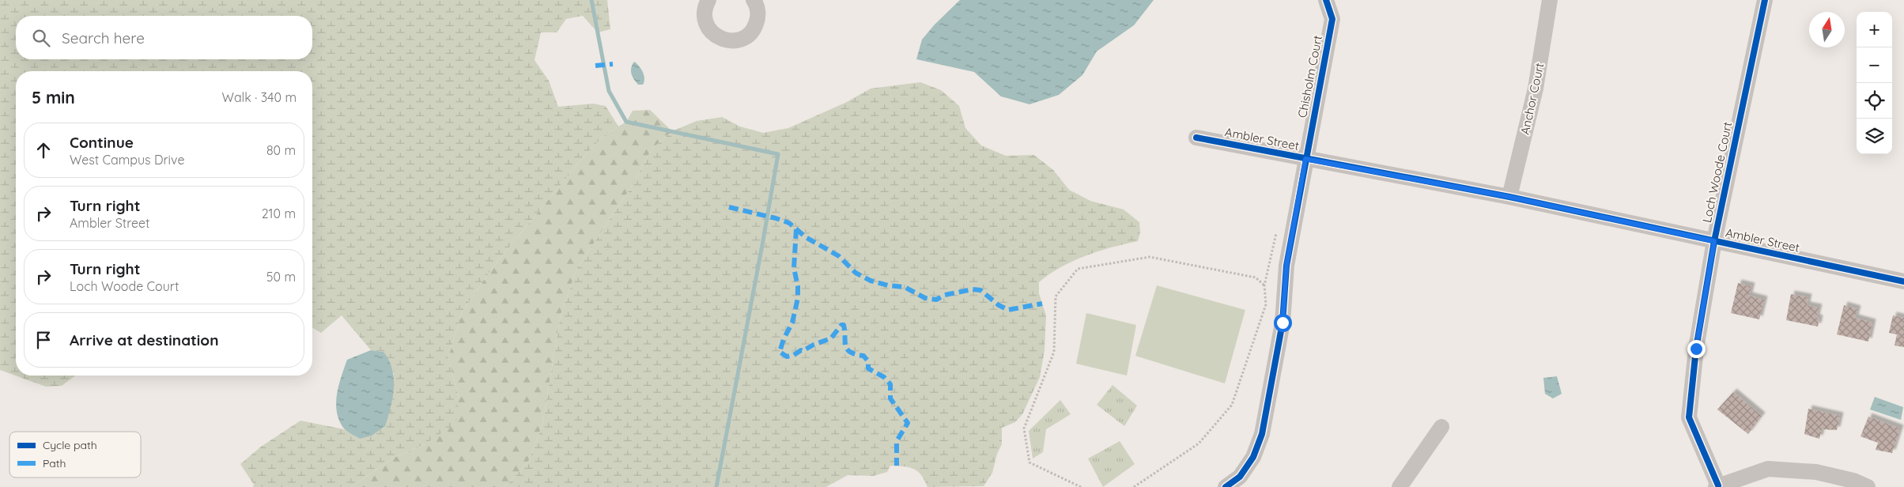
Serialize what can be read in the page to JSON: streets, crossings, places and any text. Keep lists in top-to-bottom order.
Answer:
{
  "streets": {
    "street": [
      "Chisholm Court",
      "Anchor Court",
      "Ambler Street",
      "Loch Woode Court"
    ]
  },
  "crossings": [
    ["Chisholm Court", "Ambler Street"],
    ["Anchor Court", "Ambler Street"],
    ["Ambler Street", "Loch Woode Court"]
  ],
  "legend": ["Cycle path", "Path"],
  "north": "top",
  "page": {
    "map_buttons": ["+", "−"],
    "search": "Search here",
    "heading": ["5 min", "Walk · 340 m"],
    "list": [
      ["Continue", "West Campus Drive", "80 m"],
      ["Turn right", "Ambler Street", "210 m"],
      ["Turn right", "Loch Woode Court", "50 m"],
      "Arrive at destination"
    ]
  }
}
